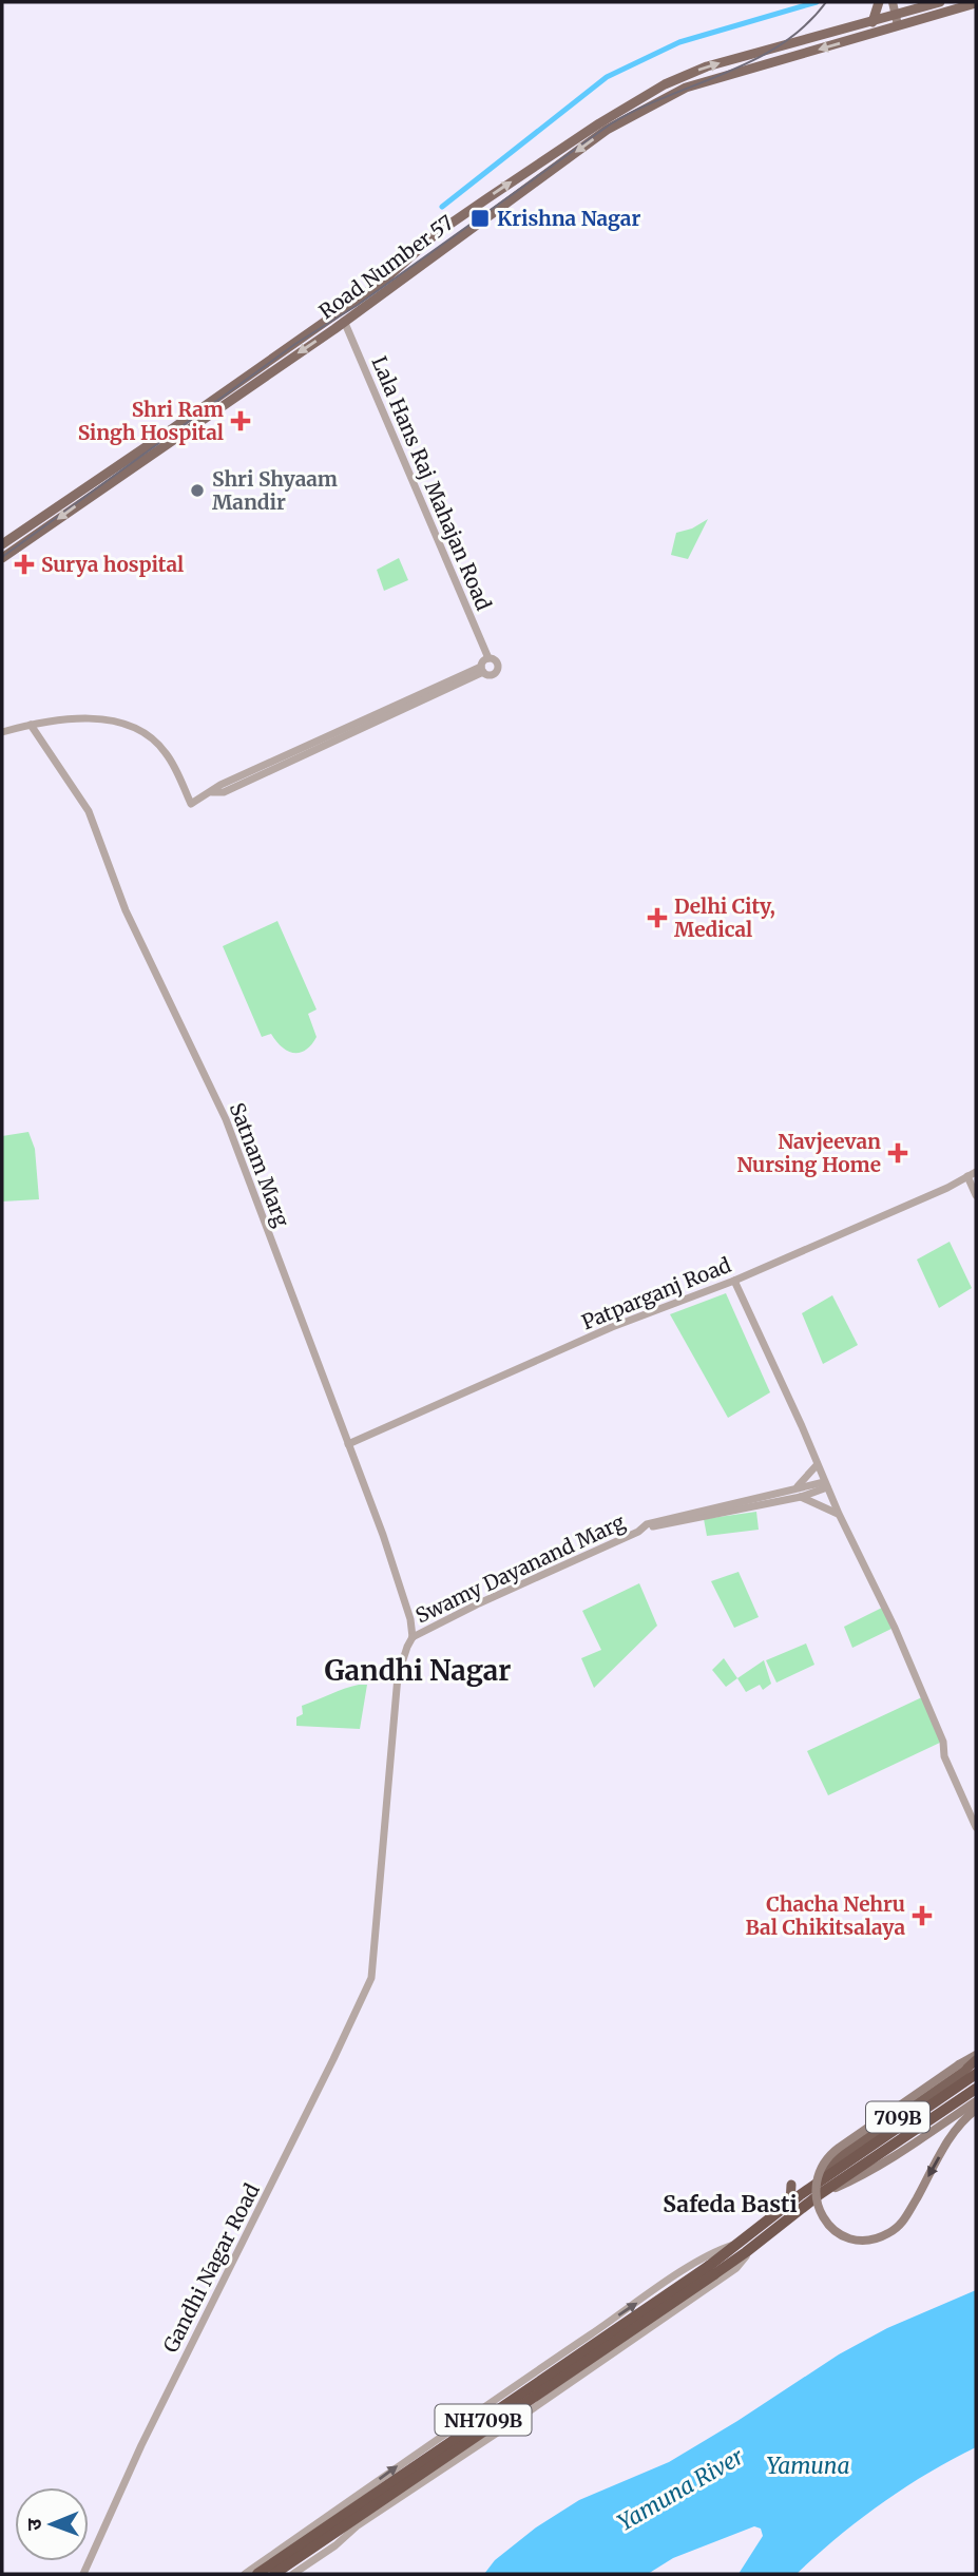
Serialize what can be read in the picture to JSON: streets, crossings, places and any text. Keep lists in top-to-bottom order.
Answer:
{
  "streets": {
    "highway": ["709B", "NH709B"],
    "main road": ["Road Number 57"],
    "street": [
      "Lala Hans Raj Mahajan Road",
      "Satnam Marg",
      "Patparganj Road",
      "Swamy Dayanand Marg",
      "Gandhi Nagar Road"
    ]
  },
  "crossings": [
    ["Road Number 57", "Lala Hans Raj Mahajan Road"],
    ["Satnam Marg", "Patparganj Road"],
    ["Satnam Marg", "Swamy Dayanand Marg"],
    ["Satnam Marg", "Gandhi Nagar Road"],
    ["Swamy Dayanand Marg", "Gandhi Nagar Road"],
    ["709B", "NH709B"]
  ],
  "districts": ["Gandhi Nagar", "Safeda Basti"],
  "water": ["Yamuna", "Yamuna River"],
  "places": {
    "transit": ["Krishna Nagar"],
    "health": [
      "Shri Ram Singh Hospital",
      "Surya hospital",
      "Delhi City, Medical",
      "Navjeevan Nursing Home",
      "Chacha Nehru Bal Chikitsalaya"
    ],
    "other": ["Shri Shyaam Mandir"]
  },
  "north": "left"
}
